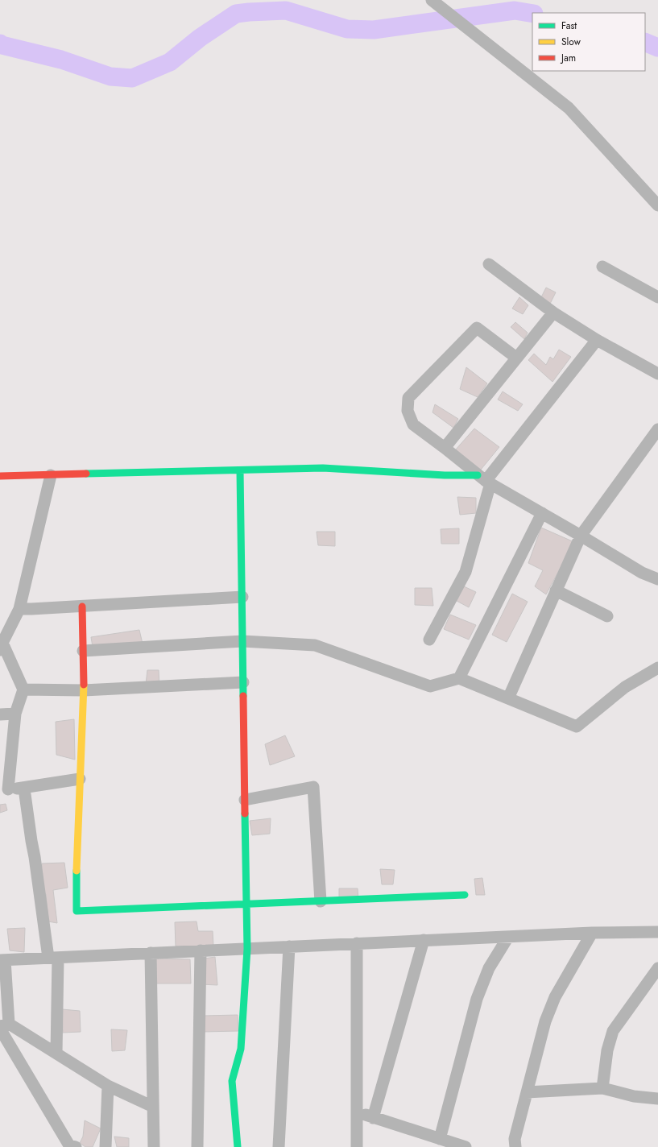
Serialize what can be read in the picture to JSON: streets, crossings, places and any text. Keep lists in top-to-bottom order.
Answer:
{
  "legend": ["Fast", "Slow", "Jam"]
}
